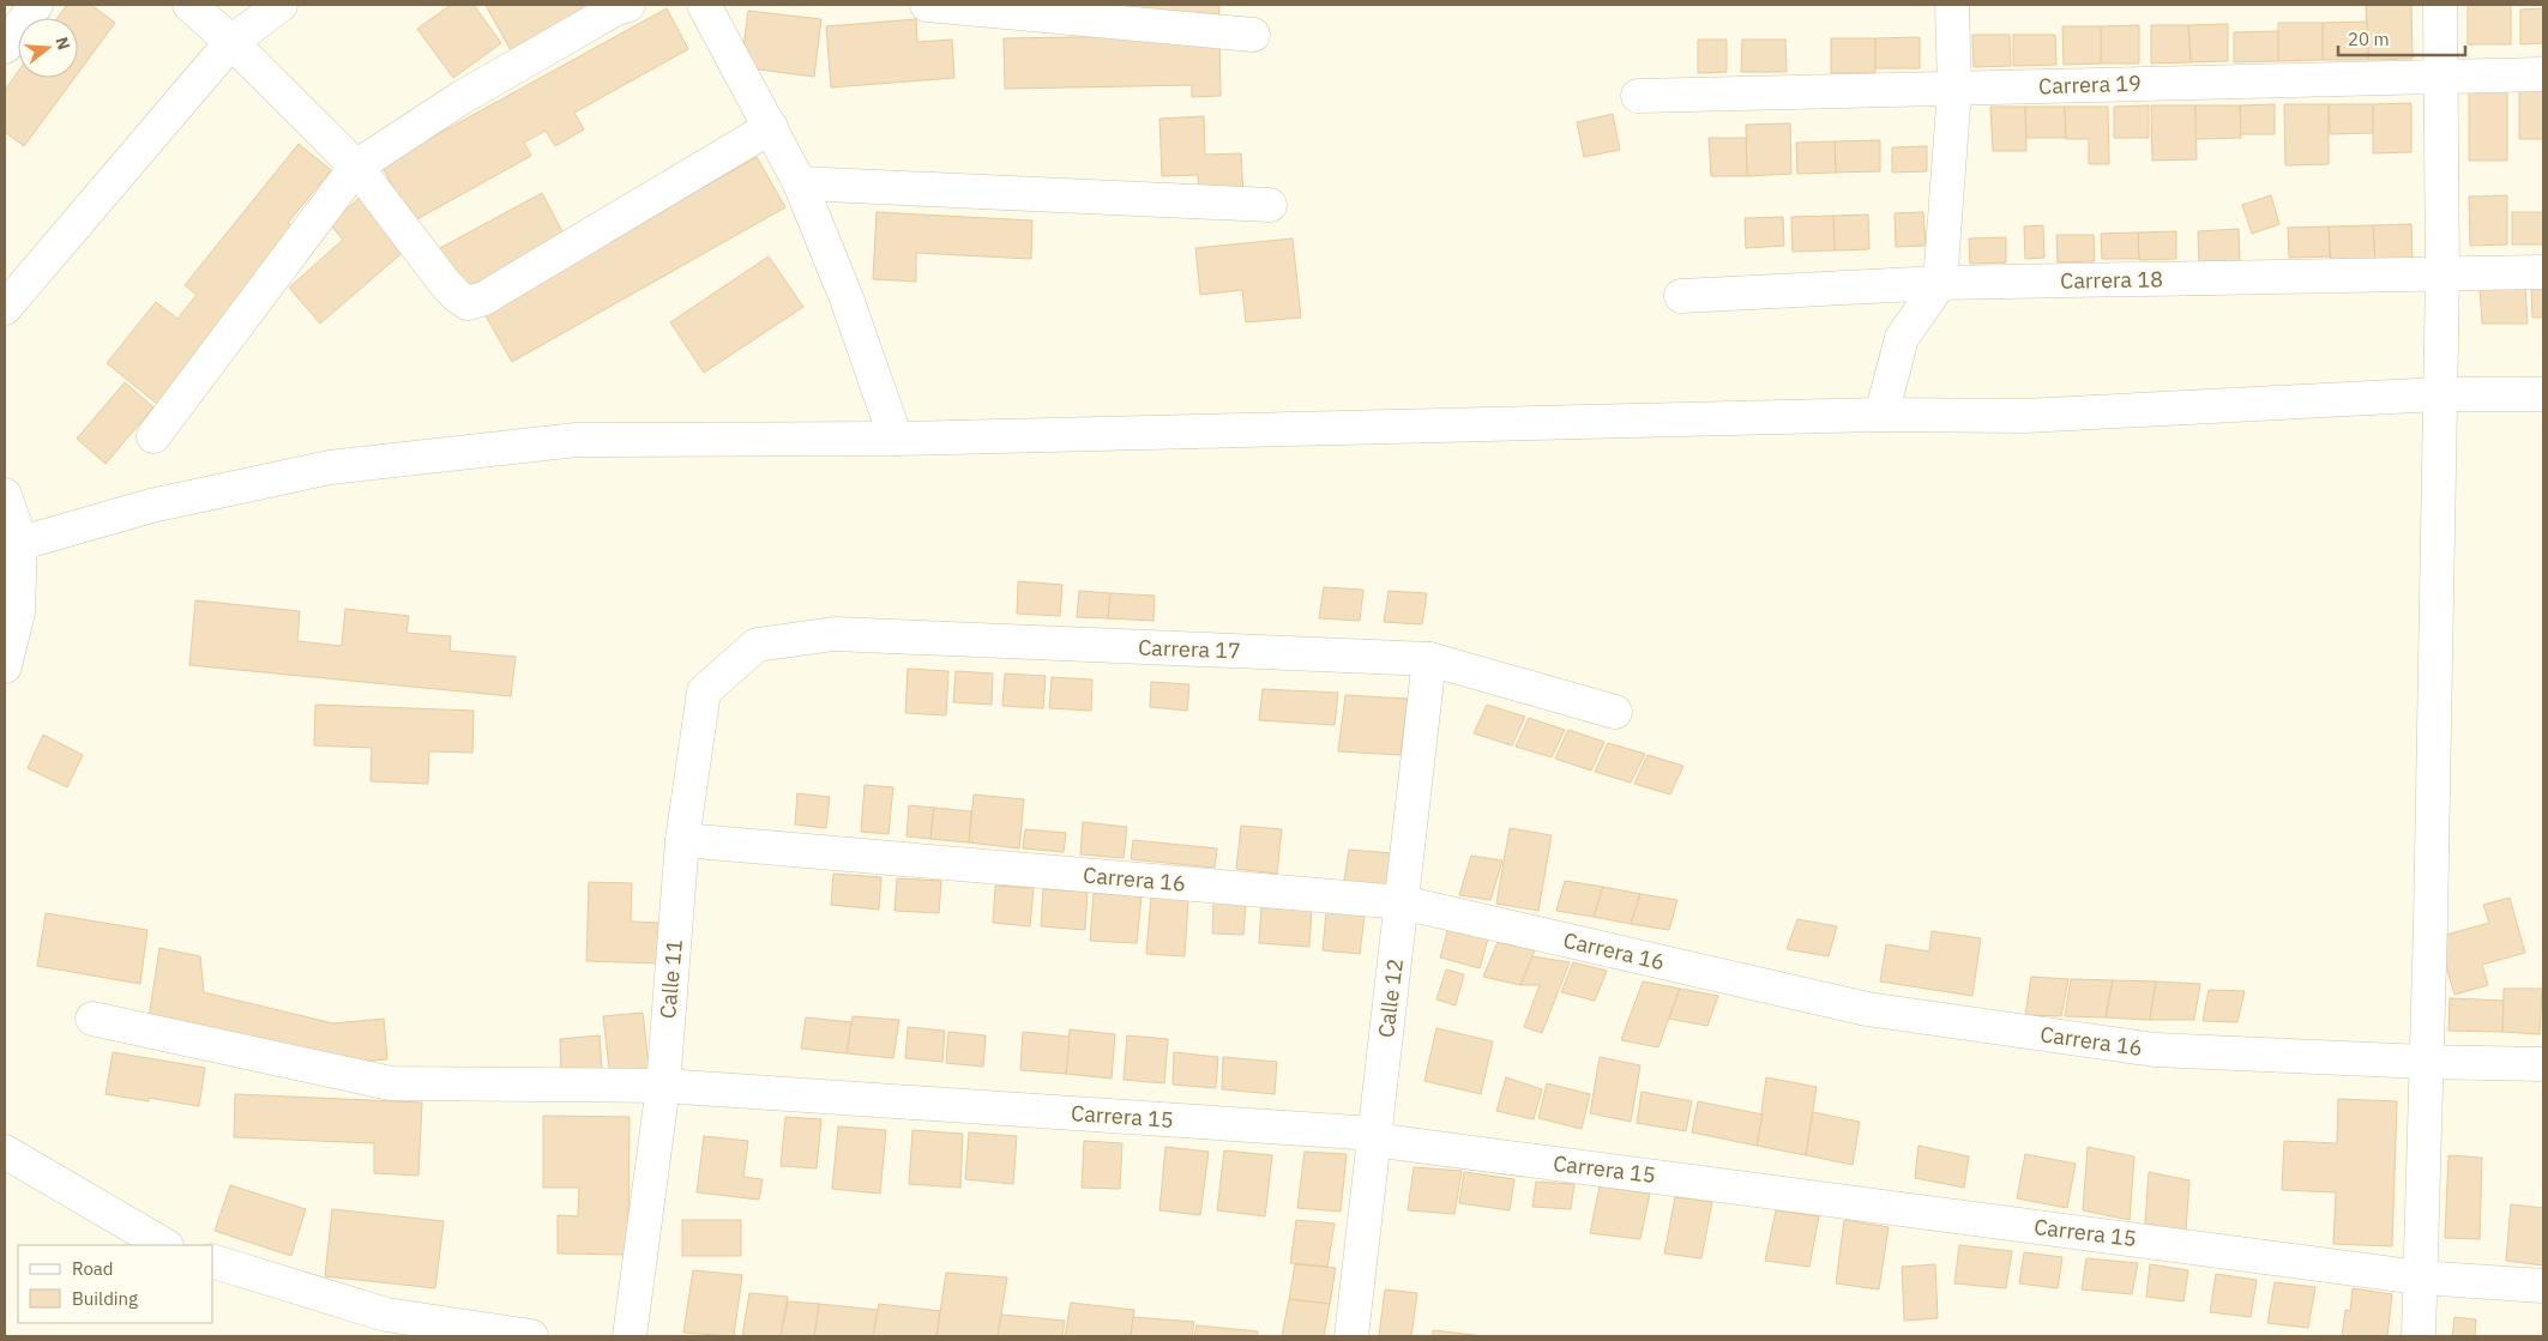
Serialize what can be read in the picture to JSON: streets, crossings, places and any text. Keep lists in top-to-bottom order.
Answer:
{
  "streets": {
    "street": [
      "Carrera 19",
      "Carrera 18",
      "Carrera 17",
      "Carrera 16",
      "Calle 11",
      "Calle 12",
      "Carrera 15"
    ]
  },
  "crossings": [
    ["Carrera 17", "Calle 11"],
    ["Carrera 17", "Calle 12"],
    ["Carrera 16", "Calle 11"],
    ["Carrera 16", "Calle 12"],
    ["Calle 11", "Carrera 15"],
    ["Calle 12", "Carrera 15"]
  ],
  "legend": ["Road", "Building"],
  "scale_bar": "20 m",
  "north": "right"
}
